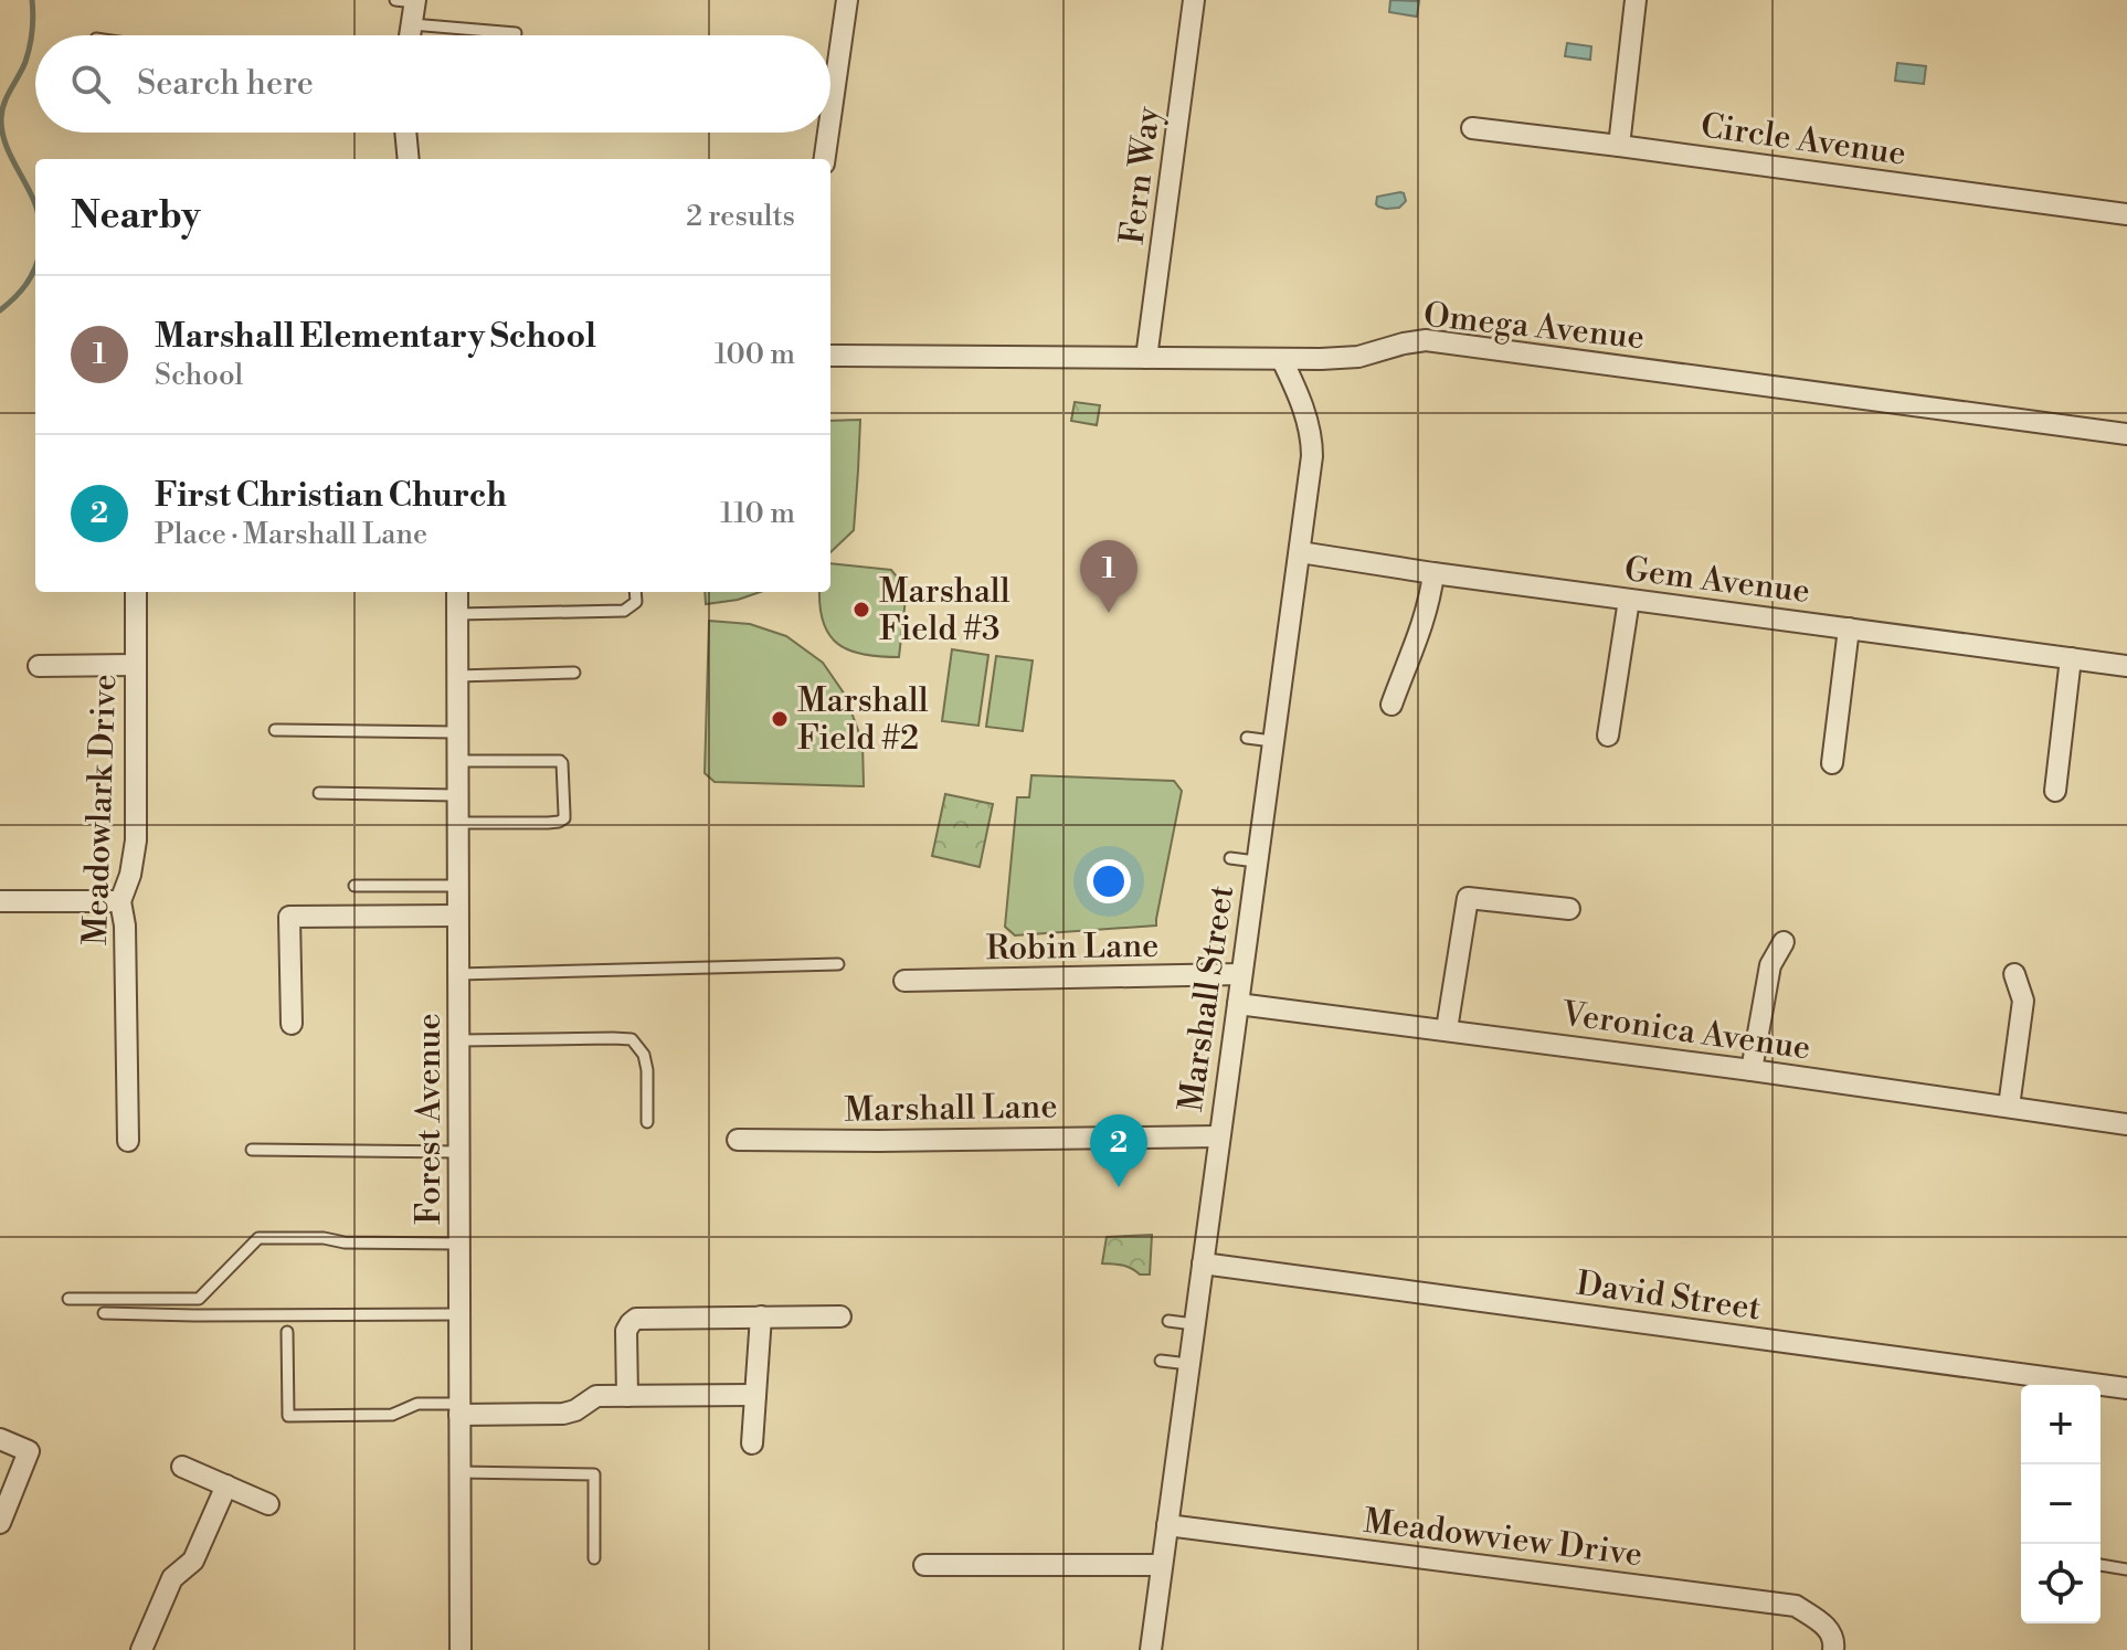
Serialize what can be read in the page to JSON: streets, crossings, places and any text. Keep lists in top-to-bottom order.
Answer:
{
  "streets": {
    "street": [
      "Circle Avenue",
      "Fern Way",
      "Omega Avenue",
      "Gem Avenue",
      "Meadowlark Drive",
      "Robin Lane",
      "Marshall Street",
      "Veronica Avenue",
      "Marshall Lane",
      "Forest Avenue",
      "David Street",
      "Meadowview Drive"
    ]
  },
  "crossings": [
    ["Fern Way", "Omega Avenue"],
    ["Omega Avenue", "Marshall Street"],
    ["Gem Avenue", "Marshall Street"],
    ["Robin Lane", "Marshall Street"],
    ["Marshall Street", "Veronica Avenue"],
    ["Marshall Street", "Marshall Lane"],
    ["Marshall Street", "David Street"],
    ["Marshall Street", "Meadowview Drive"]
  ],
  "places": ["Marshall Field #3", "Marshall Field #2"],
  "page": {
    "search": "Search here",
    "heading": ["Nearby", "2 results"],
    "list": [
      {
        "mark": "1",
        "name": "Marshall Elementary School",
        "note": "School",
        "value": "100 m"
      },
      {
        "mark": "2",
        "name": "First Christian Church",
        "note": "Place · Marshall Lane",
        "value": "110 m"
      }
    ],
    "pins": ["1", "2"],
    "map_buttons": ["+", "−"]
  }
}
